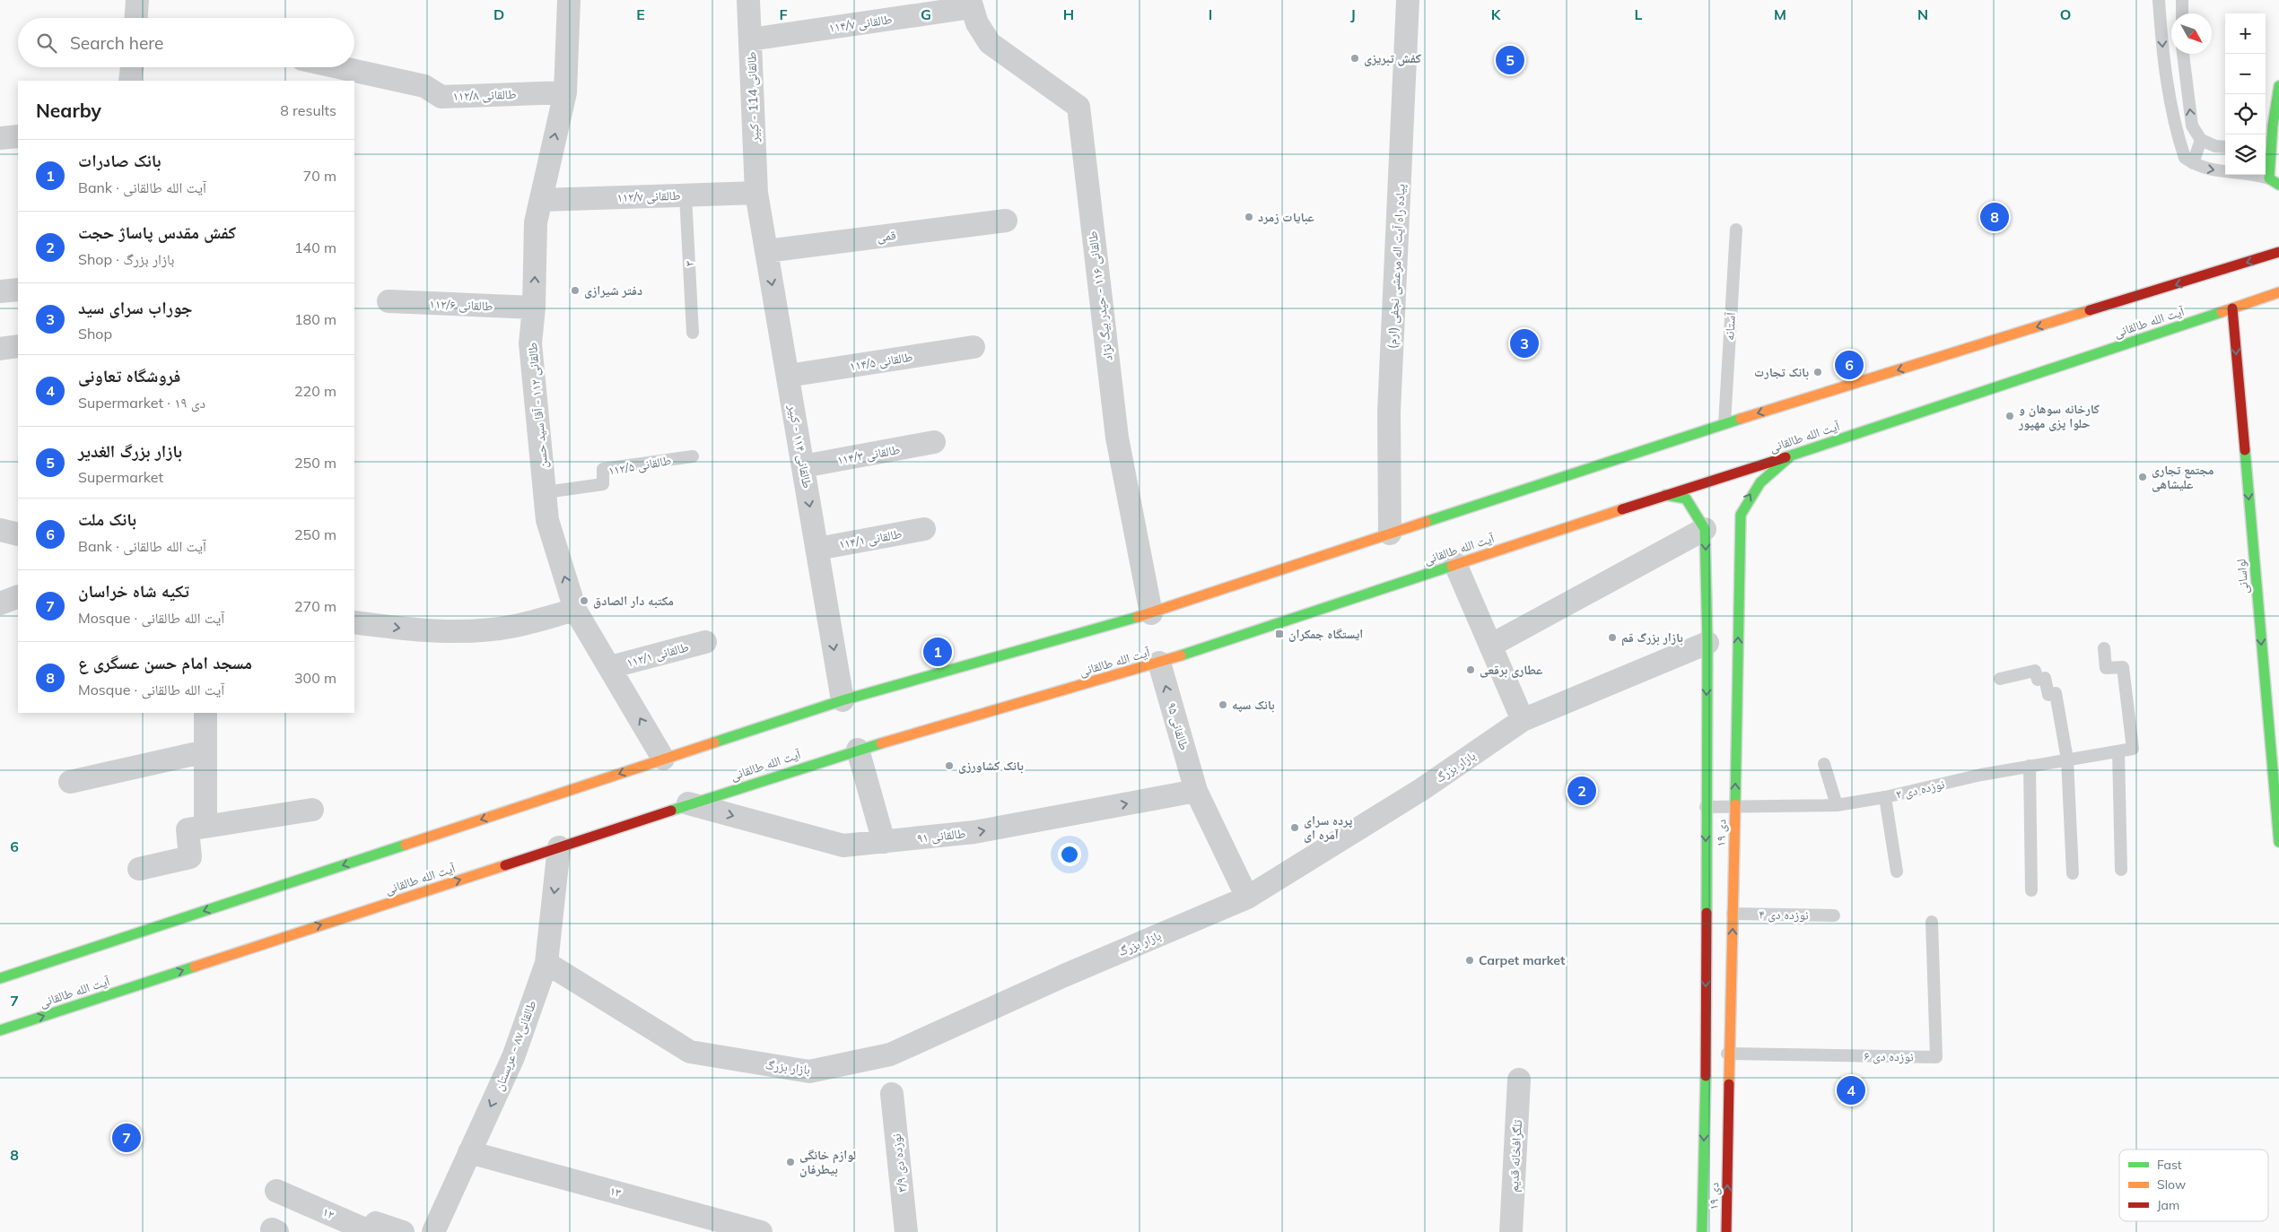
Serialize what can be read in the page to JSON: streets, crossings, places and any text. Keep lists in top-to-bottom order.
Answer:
{
  "streets": {
    "main road": ["آیت الله طالقانی", "لواسانی", "۱۹ دی"],
    "street": [
      "طالقانی ۱۱۴/۷",
      "طالقانی ۱۱۲/۸",
      "طالقانی 114 - کبیر",
      "طالقانی ۱۱۲/۷",
      "قمی",
      "پیاده راه آیت اله مرعشی نجفی (ارم)",
      "طالقانی ۱۱۶ - حیدر بیگ نژاد",
      "طالقانی ۱۱۲/۶",
      "طالقانی ۱۱۴/۵",
      "طالقانی ۱۱۲ - آقا سید حسن",
      "طالقانی ۱۱۴ - کبیر",
      "طالقانی ۱۱۴/۳",
      "طالقانی ۱۱۴/۱",
      "طالقانی ۱۱۲/۱",
      "طالقانی ۹۵",
      "بازار بزرگ",
      "طالقانی ۹۱",
      "طالقانی۸۷ - عربستان",
      "تلگرافخانه قدیم",
      "نوزده دی ۳/۹",
      "۱۳",
      "۱۲"
    ],
    "lane": [
      "۳",
      "آستانه",
      "طالقانی ۱۱۲/۵",
      "نوزده دی ۲",
      "نوزده دی ۴",
      "نوزده دی ۶"
    ]
  },
  "crossings": [
    ["طالقانی ۱۱۴/۷", "طالقانی 114 - کبیر"],
    ["طالقانی ۱۱۴/۷", "طالقانی ۱۱۶ - حیدر بیگ نژاد"],
    ["طالقانی ۱۱۲/۸", "طالقانی ۱۱۲ - آقا سید حسن"],
    ["طالقانی 114 - کبیر", "طالقانی ۱۱۲/۷"],
    ["طالقانی 114 - کبیر", "طالقانی ۱۱۴ - کبیر"],
    ["طالقانی ۱۱۲/۷", "۳"],
    ["طالقانی ۱۱۲/۷", "طالقانی ۱۱۲ - آقا سید حسن"],
    ["طالقانی ۱۱۲/۷", "طالقانی ۱۱۴ - کبیر"],
    ["قمی", "طالقانی ۱۱۴ - کبیر"],
    ["طالقانی ۱۱۲/۶", "طالقانی ۱۱۲ - آقا سید حسن"],
    ["آیت الله طالقانی", "لواسانی"],
    ["آیت الله طالقانی", "طالقانی ۹۵"],
    ["آیت الله طالقانی", "۱۹ دی"],
    ["آیت الله طالقانی", "طالقانی ۹۱"],
    ["آیت الله طالقانی", "طالقانی۸۷ - عربستان"],
    ["طالقانی ۱۱۴/۵", "طالقانی ۱۱۴ - کبیر"],
    ["طالقانی ۱۱۲ - آقا سید حسن", "طالقانی ۱۱۲/۵"],
    ["طالقانی ۱۱۲ - آقا سید حسن", "طالقانی ۱۱۲/۱"],
    ["طالقانی ۱۱۴ - کبیر", "طالقانی ۱۱۴/۳"],
    ["طالقانی ۱۱۴ - کبیر", "طالقانی ۱۱۴/۱"],
    ["طالقانی ۹۵", "بازار بزرگ"],
    ["طالقانی ۹۵", "طالقانی ۹۱"],
    ["بازار بزرگ", "۱۹ دی"],
    ["بازار بزرگ", "طالقانی۸۷ - عربستان"],
    ["نوزده دی ۲", "۱۹ دی"],
    ["۱۹ دی", "نوزده دی ۴"],
    ["۱۹ دی", "نوزده دی ۶"],
    ["طالقانی۸۷ - عربستان", "۱۳"]
  ],
  "one_way": [
    "طالقانی ۱۱۲ - آقا سید حسن",
    "طالقانی ۱۱۴ - کبیر",
    "لواسانی",
    "طالقانی ۹۵",
    "طالقانی ۹۱",
    "طالقانی۸۷ - عربستان"
  ],
  "places": {
    "other": [
      "کفش تبریزی",
      "عبایات زمرد",
      "دفتر شیرازی",
      "بانک تجارت",
      "کارخانه سوهان و حلوا پزی مهپور",
      "مجتمع تجاری علیشاهی",
      "مکتبه دار الصادق",
      "بازار بزرگ قم",
      "عطاری برقعی",
      "بانک سپه",
      "بانک کشاورزی",
      "پرده سرای آمره ای",
      "Carpet market",
      "لوازم خانگی بیطرفان"
    ],
    "transit": ["ایستگاه جمکران"]
  },
  "legend": ["Fast", "Slow", "Jam"],
  "north": "bottom right",
  "page": {
    "map_buttons": ["+", "−"],
    "search": "Search here",
    "pins": [
      "5",
      "8",
      "3",
      "6",
      "1",
      "2",
      "4",
      "7"
    ],
    "heading": ["Nearby", "8 results"],
    "list": [
      {
        "mark": "1",
        "name": "بانک صادرات",
        "note": "Bank · آیت الله طالقانی",
        "value": "70 m"
      },
      {
        "mark": "2",
        "name": "کفش مقدس پاساژ حجت",
        "note": "Shop · بازار بزرگ",
        "value": "140 m"
      },
      {
        "mark": "3",
        "name": "جوراب سرای سید",
        "note": "Shop",
        "value": "180 m"
      },
      {
        "mark": "4",
        "name": "فروشگاه تعاونی",
        "note": "Supermarket · ۱۹ دی",
        "value": "220 m"
      },
      {
        "mark": "5",
        "name": "بازار بزرگ الغدیر",
        "note": "Supermarket",
        "value": "250 m"
      },
      {
        "mark": "6",
        "name": "بانک ملت",
        "note": "Bank · آیت الله طالقانی",
        "value": "250 m"
      },
      {
        "mark": "7",
        "name": "تکیه شاه خراسان",
        "note": "Mosque · آیت الله طالقانی",
        "value": "270 m"
      },
      {
        "mark": "8",
        "name": "مسجد امام حسن عسگری ع",
        "note": "Mosque · آیت الله طالقانی",
        "value": "300 m"
      }
    ]
  },
  "grid": {
    "columns": [
      "D",
      "E",
      "F",
      "G",
      "H",
      "I",
      "J",
      "K",
      "L",
      "M",
      "N",
      "O"
    ],
    "rows": ["6", "7", "8"]
  }
}
